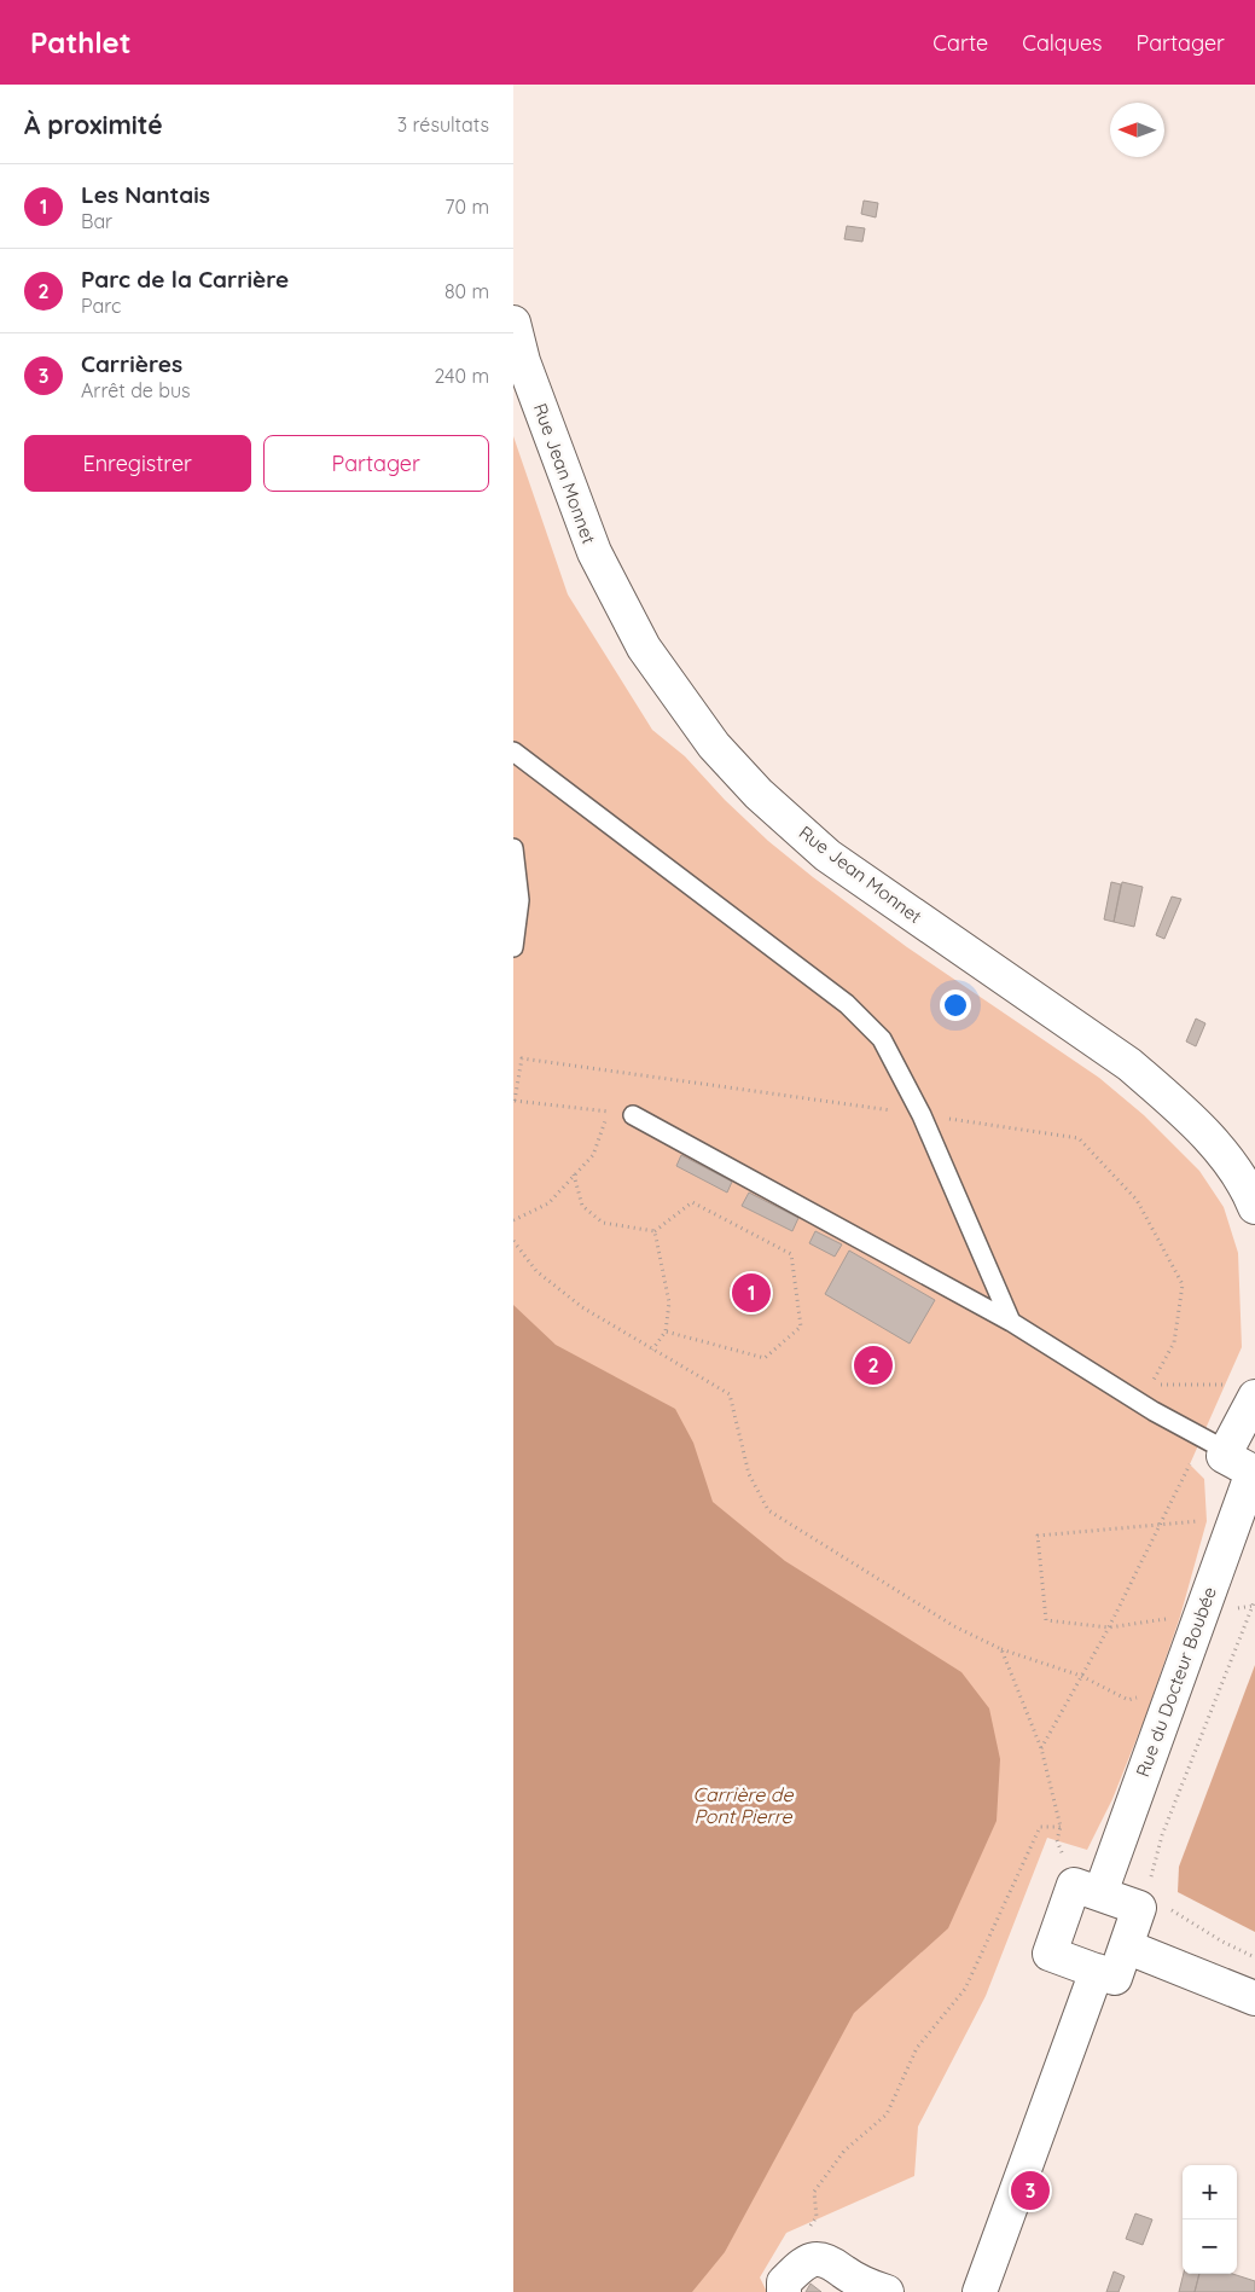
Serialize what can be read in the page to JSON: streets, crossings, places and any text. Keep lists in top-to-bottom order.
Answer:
{
  "streets": {
    "street": ["Rue Jean Monnet", "Rue du Docteur Boubée"]
  },
  "water": ["Carrière de Pont Pierre"],
  "north": "left",
  "page": {
    "header": "Pathlet",
    "nav": ["Carte", "Calques", "Partager"],
    "heading": ["À proximité", "3 résultats"],
    "list": [
      {
        "mark": "1",
        "name": "Les Nantais",
        "note": "Bar",
        "value": "70 m"
      },
      {
        "mark": "2",
        "name": "Parc de la Carrière",
        "note": "Parc",
        "value": "80 m"
      },
      {
        "mark": "3",
        "name": "Carrières",
        "note": "Arrêt de bus",
        "value": "240 m"
      }
    ],
    "buttons": ["Enregistrer", "Partager"],
    "pins": ["1", "2", "3"],
    "map_buttons": ["+", "−"]
  }
}
